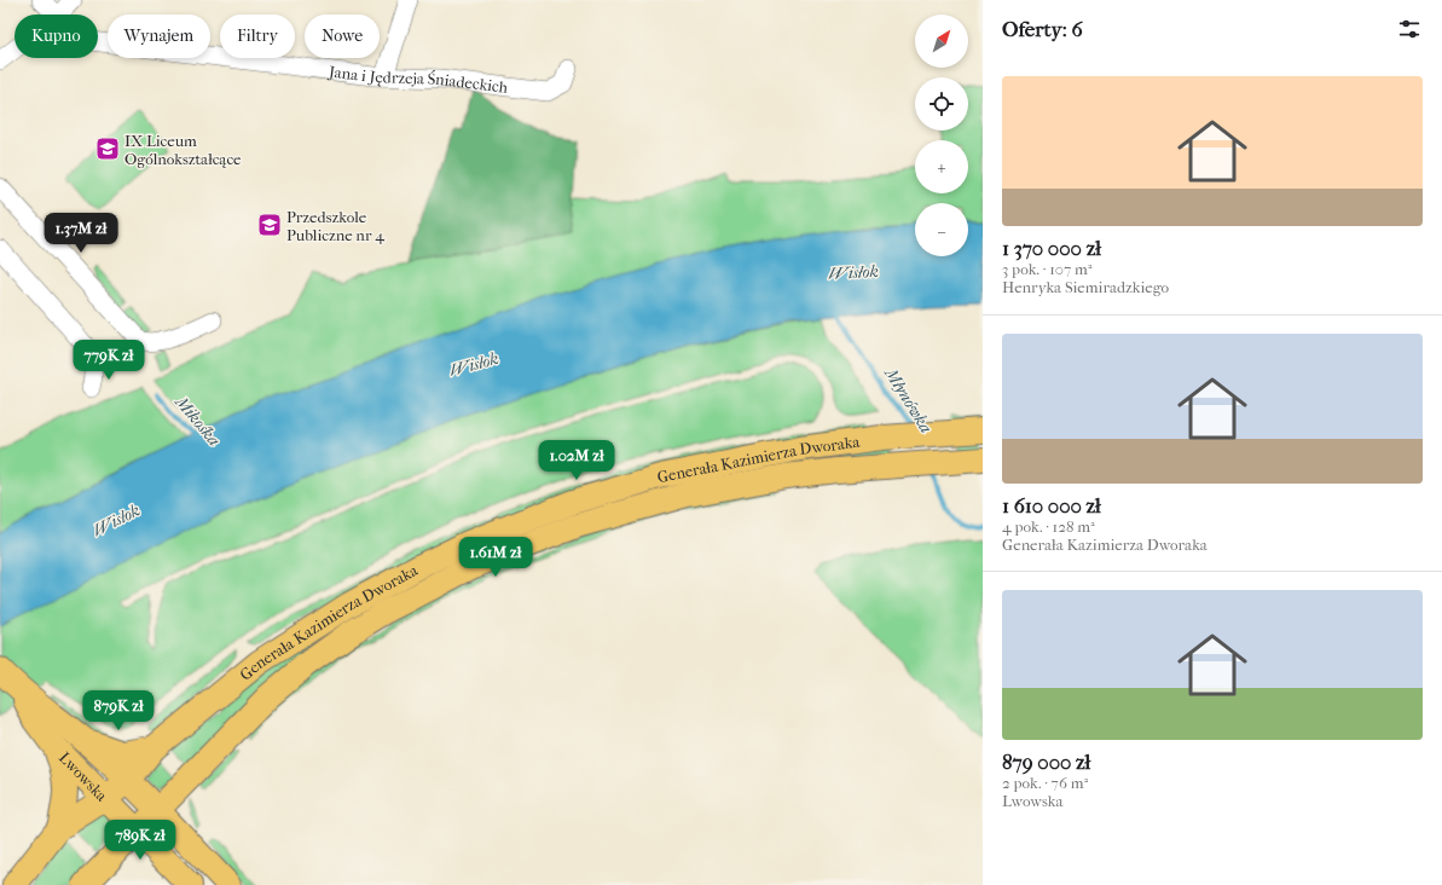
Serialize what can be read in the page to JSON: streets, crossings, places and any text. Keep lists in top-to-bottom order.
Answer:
{
  "streets": {
    "main road": ["Generała Kazimierza Dworaka", "Lwowska"],
    "street": ["Jana i Jędrzeja Śniadeckich"]
  },
  "crossings": [
    ["Generała Kazimierza Dworaka", "Lwowska"]
  ],
  "water": ["Wisłok", "Młynówka", "Mikośka"],
  "places": {
    "school or university": ["IX Liceum Ogólnokształcące", "Przedszkole Publiczne nr 4"]
  },
  "north": "top right",
  "page": {
    "heading": "Oferty: 6",
    "map_buttons": ["+", "−"],
    "chip": [
      "Kupno",
      "Wynajem",
      "Filtry",
      "Nowe"
    ],
    "list": [
      {
        "name": "1 370 000 zł",
        "note": "3 pok. · 107 m² · Henryka Siemiradzkiego"
      },
      {
        "name": "1 610 000 zł",
        "note": "4 pok. · 128 m² · Generała Kazimierza Dworaka"
      },
      {
        "name": "879 000 zł",
        "note": "2 pok. · 76 m² · Lwowska"
      }
    ],
    "price": [
      "1.37M zł",
      "779K zł",
      "1.02M zł",
      "1.61M zł",
      "879K zł",
      "789K zł"
    ]
  }
}
